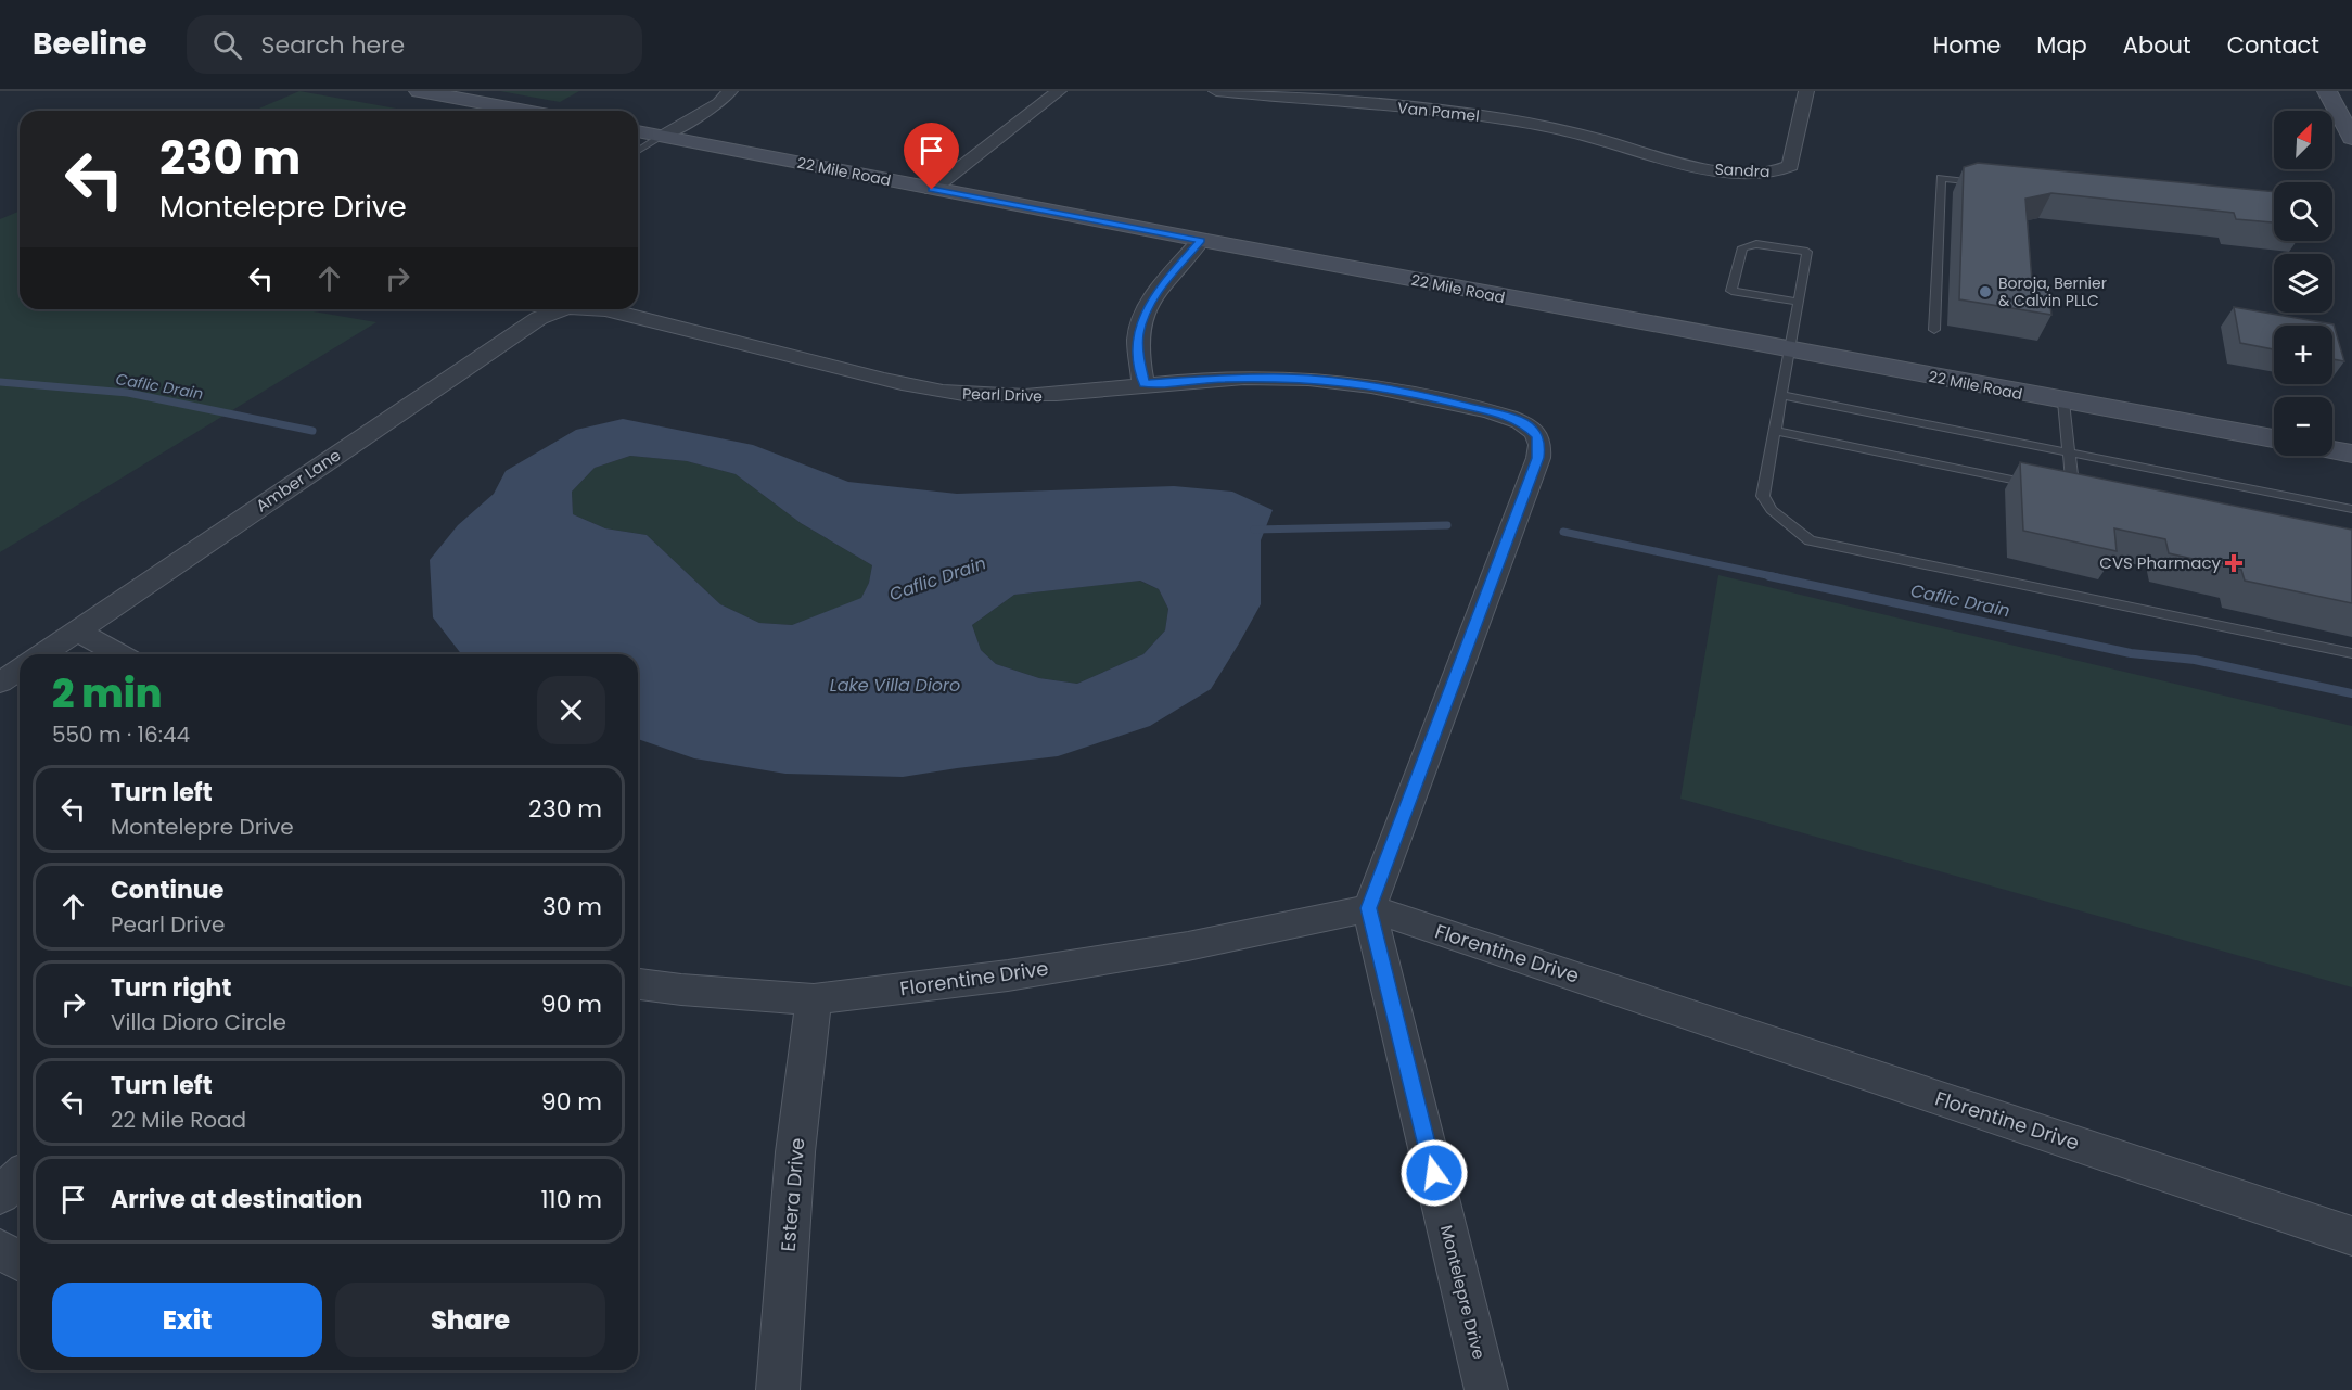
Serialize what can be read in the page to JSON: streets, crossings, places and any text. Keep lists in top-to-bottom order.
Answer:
{
  "streets": {
    "street": [
      "Van Pamel",
      "Sandra",
      "22 Mile Road",
      "Pearl Drive",
      "Amber Lane",
      "Florentine Drive",
      "Estera Drive",
      "Montelepre Drive"
    ]
  },
  "crossings": [
    ["Van Pamel", "Sandra"],
    ["Pearl Drive", "Florentine Drive"],
    ["Pearl Drive", "Montelepre Drive"],
    ["Florentine Drive", "Estera Drive"],
    ["Florentine Drive", "Montelepre Drive"]
  ],
  "water": ["Caflic Drain", "Lake Villa Dioro"],
  "places": {
    "other": ["Boroja, Bernier & Calvin PLLC"],
    "health": ["CVS Pharmacy"]
  },
  "north": "top right",
  "page": {
    "header": "Beeline",
    "search": "Search here",
    "nav": [
      "Home",
      "Map",
      "About",
      "Contact"
    ],
    "map_buttons": ["+", "−"],
    "turn": ["230 m", "Montelepre Drive"],
    "heading": ["2 min", "550 m · 16:44"],
    "list": [
      {
        "name": "Turn left",
        "note": "Montelepre Drive",
        "value": "230 m"
      },
      {
        "name": "Continue",
        "note": "Pearl Drive",
        "value": "30 m"
      },
      {
        "name": "Turn right",
        "note": "Villa Dioro Circle",
        "value": "90 m"
      },
      {
        "name": "Turn left",
        "note": "22 Mile Road",
        "value": "90 m"
      },
      {
        "name": "Arrive at destination",
        "value": "110 m"
      }
    ],
    "buttons": ["Exit", "Share"]
  }
}
